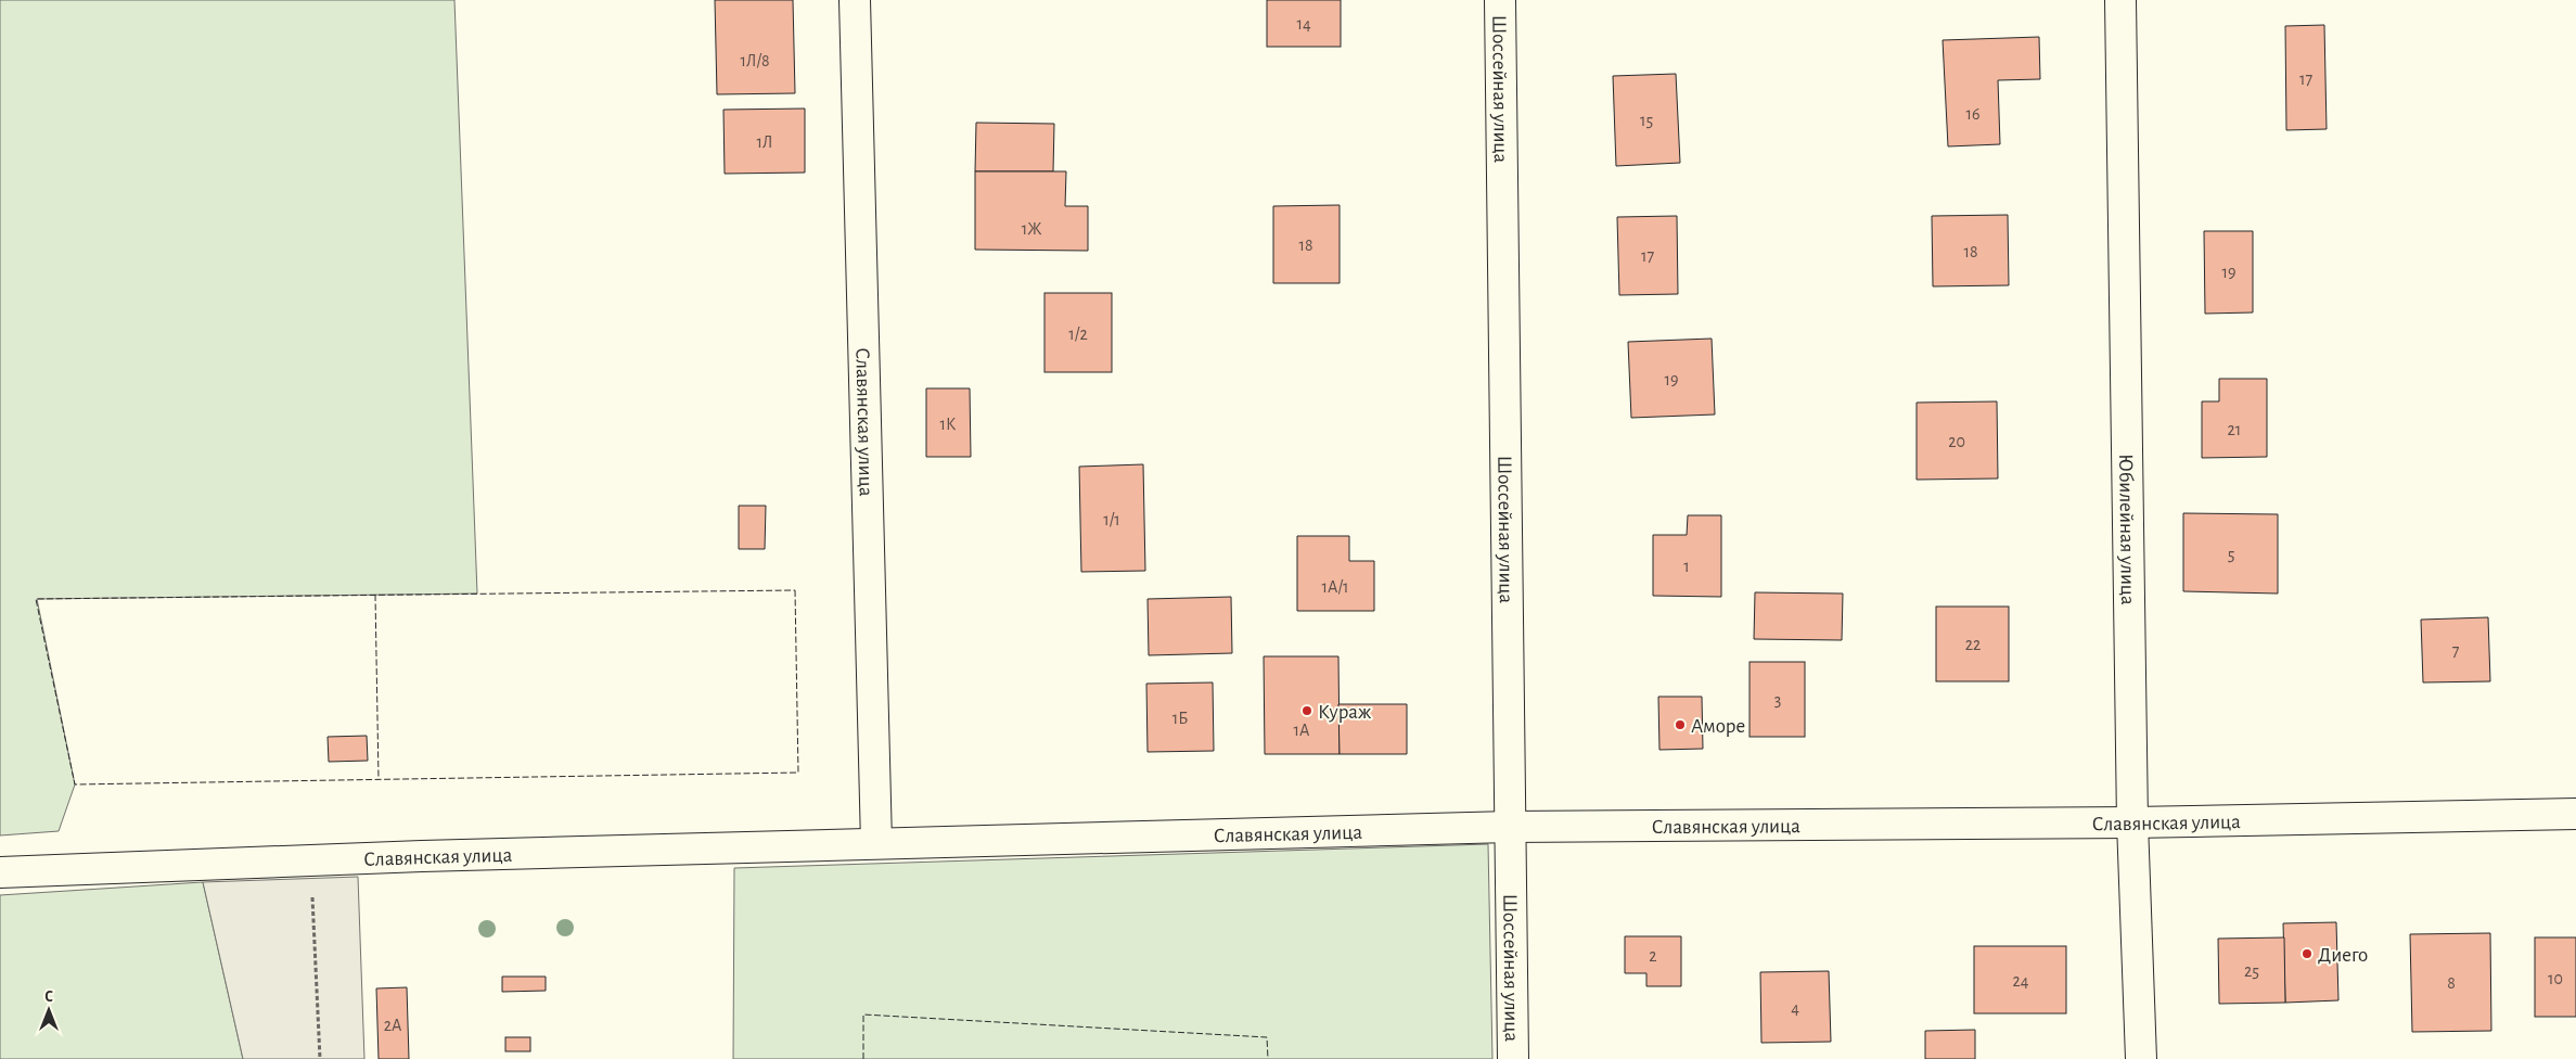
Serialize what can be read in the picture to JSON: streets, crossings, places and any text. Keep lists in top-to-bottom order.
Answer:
{
  "streets": {
    "street": ["Шоссейная улица", "Славянская улица", "Юбилейная улица"]
  },
  "crossings": [
    ["Шоссейная улица", "Славянская улица"],
    ["Славянская улица", "Юбилейная улица"]
  ],
  "places": ["Кураж", "Аморе", "Диего"],
  "house_numbers": [
    "14",
    "1Л/8",
    "17",
    "16",
    "15",
    "1Л",
    "1Ж",
    "18",
    "18",
    "17",
    "19",
    "1/2",
    "19",
    "1К",
    "21",
    "20",
    "1/1",
    "5",
    "1",
    "1А/1",
    "22",
    "7",
    "3",
    "1Б",
    "1А",
    "2",
    "25",
    "10",
    "24",
    "8",
    "4",
    "2А"
  ],
  "north": "top"
}
